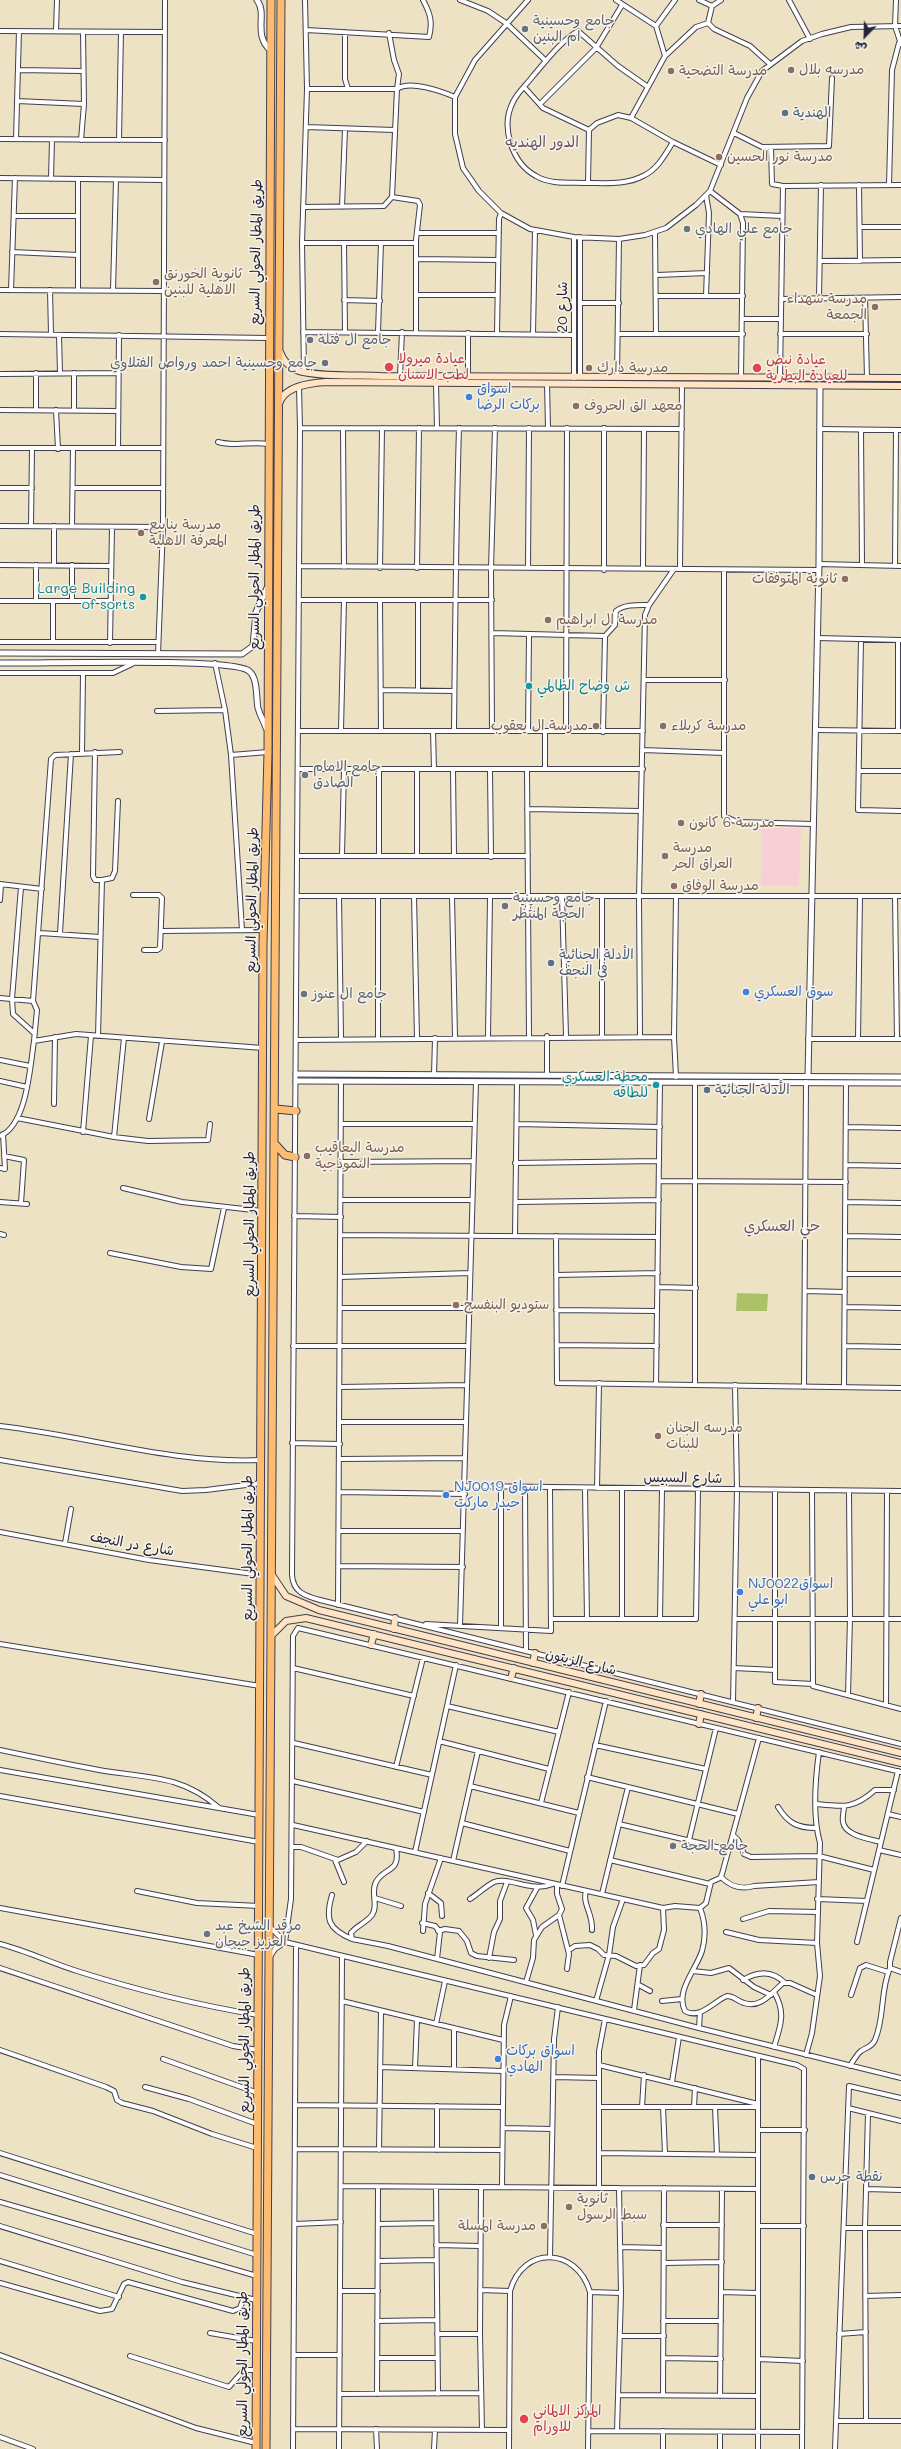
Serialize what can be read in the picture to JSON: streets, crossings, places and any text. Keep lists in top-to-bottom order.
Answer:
{
  "streets": {
    "highway": ["طريق المطار الحولي السريع"],
    "main road": ["شارع الزيتون"],
    "street": ["شارع 20", "شارع السبيس", "شارع در النجف"]
  },
  "crossings": [
    ["طريق المطار الحولي السريع", "شارع در النجف"],
    ["طريق المطار الحولي السريع", "شارع الزيتون"]
  ],
  "districts": ["الدور الهنديه", "حي العسكري"],
  "places": [
    "جامع وحسينية ام البنين",
    "مدرسه بلال",
    "مدرسة التضحية",
    "الهندية",
    "مدرسة نور الحسين",
    "جامع علي الهادي",
    "ثانوية الخورنق الاهلية للبنين",
    "مدرسة شهداء الجمعة",
    "جامع ال فتلة",
    "جامع وحسينية احمد ورواص الفتلاوي",
    "عيادة ميرولا لطب الاسنان",
    "مدرسة دارك",
    "عيادة نبض للعيادة البطرية",
    "اسواق بركات الرضا",
    "معهد الق الحروف",
    "مدرسة ينابيع المعرفة الاهلية",
    "ثانوية المتوفقات",
    "Large Building of sorts",
    "مدرسة ال ابراهيم",
    "ش وضاح الظالمي",
    "مدرسة ال يعقوب",
    "مدرسة كربلاء",
    "جامع الامام الصادق",
    "مدرسة 6 كانون",
    "مدرسة العراق الحر",
    "مدرسة الوفاق",
    "جامع وحسينية الحجة المنتظر",
    "الأدلة الجنائية في النجف",
    "سوق العسكري",
    "جامع ال عنوز",
    "محطة العسكري للطاقه",
    "الأدلة الجنائية",
    "مدرسة اليعاقيب النموذجية",
    "ستوديو البنفسج",
    "مدرسه الجنان للبنات",
    "NJ0019 اسواق حيدر ماركت",
    "NJ0022اسواق ابو علي",
    "جامع الحجة",
    "مرقد الشيخ عبد العزيز جيجان",
    "اسواق بركات الهادي",
    "نقطة حرس",
    "ثانوية سبط الرسول",
    "مدرسة المسلة",
    "المركز الالماني للاورام"
  ],
  "north": "bottom left"
}
